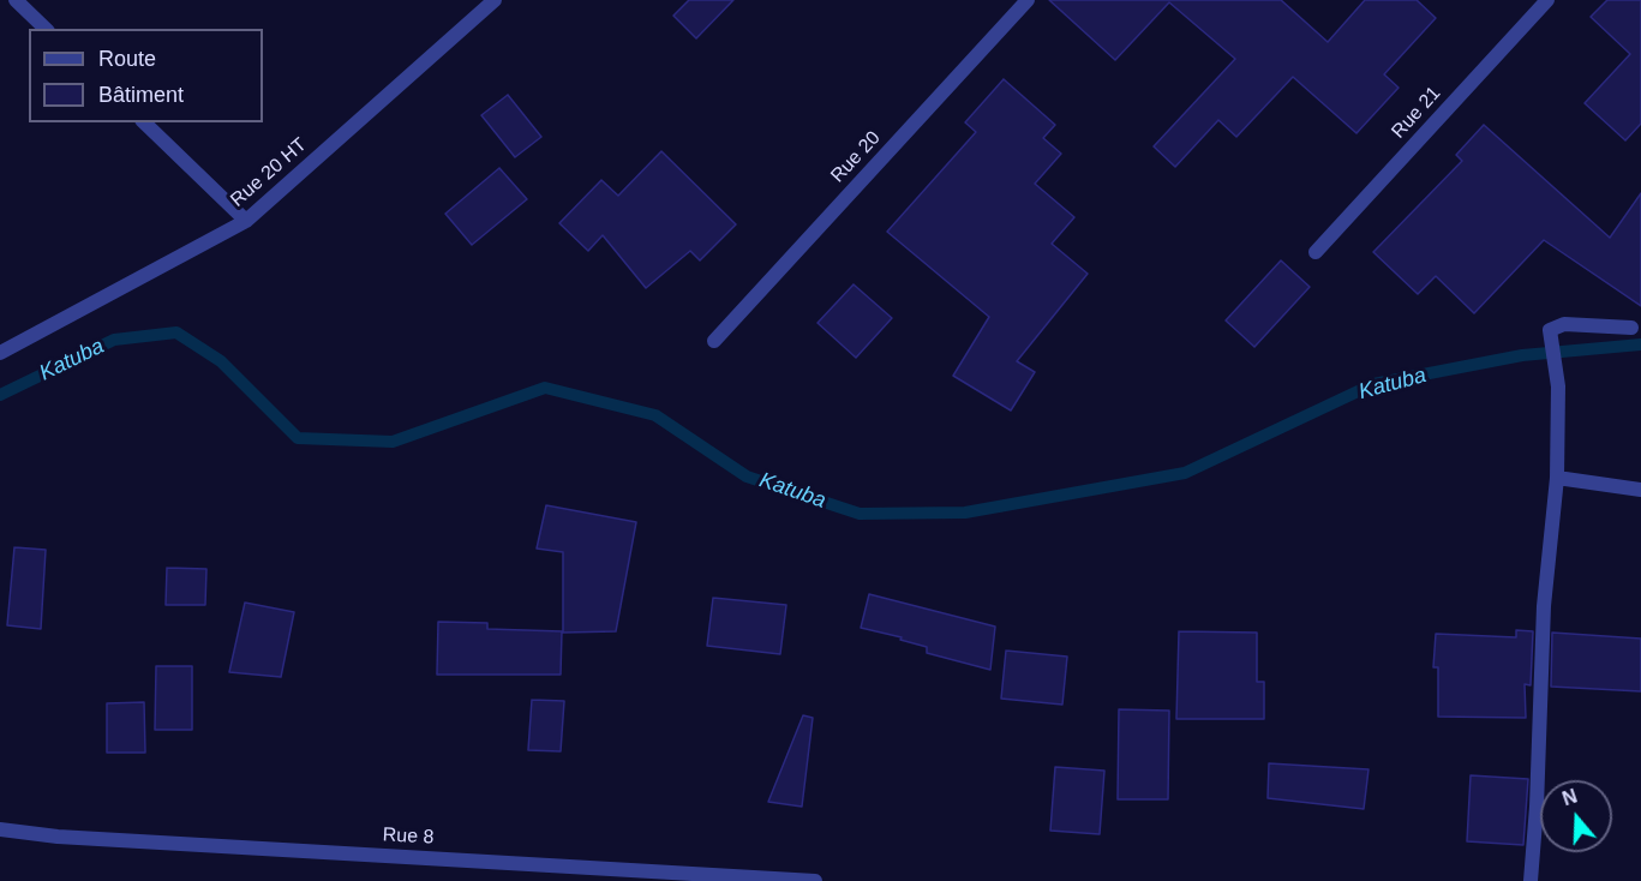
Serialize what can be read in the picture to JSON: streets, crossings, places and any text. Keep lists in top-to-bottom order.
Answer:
{
  "streets": {
    "street": [
      "Rue 21",
      "Rue 20",
      "Rue 20 HT",
      "Rue 8"
    ]
  },
  "water": ["Katuba"],
  "legend": ["Route", "Bâtiment"],
  "north": "top"
}
